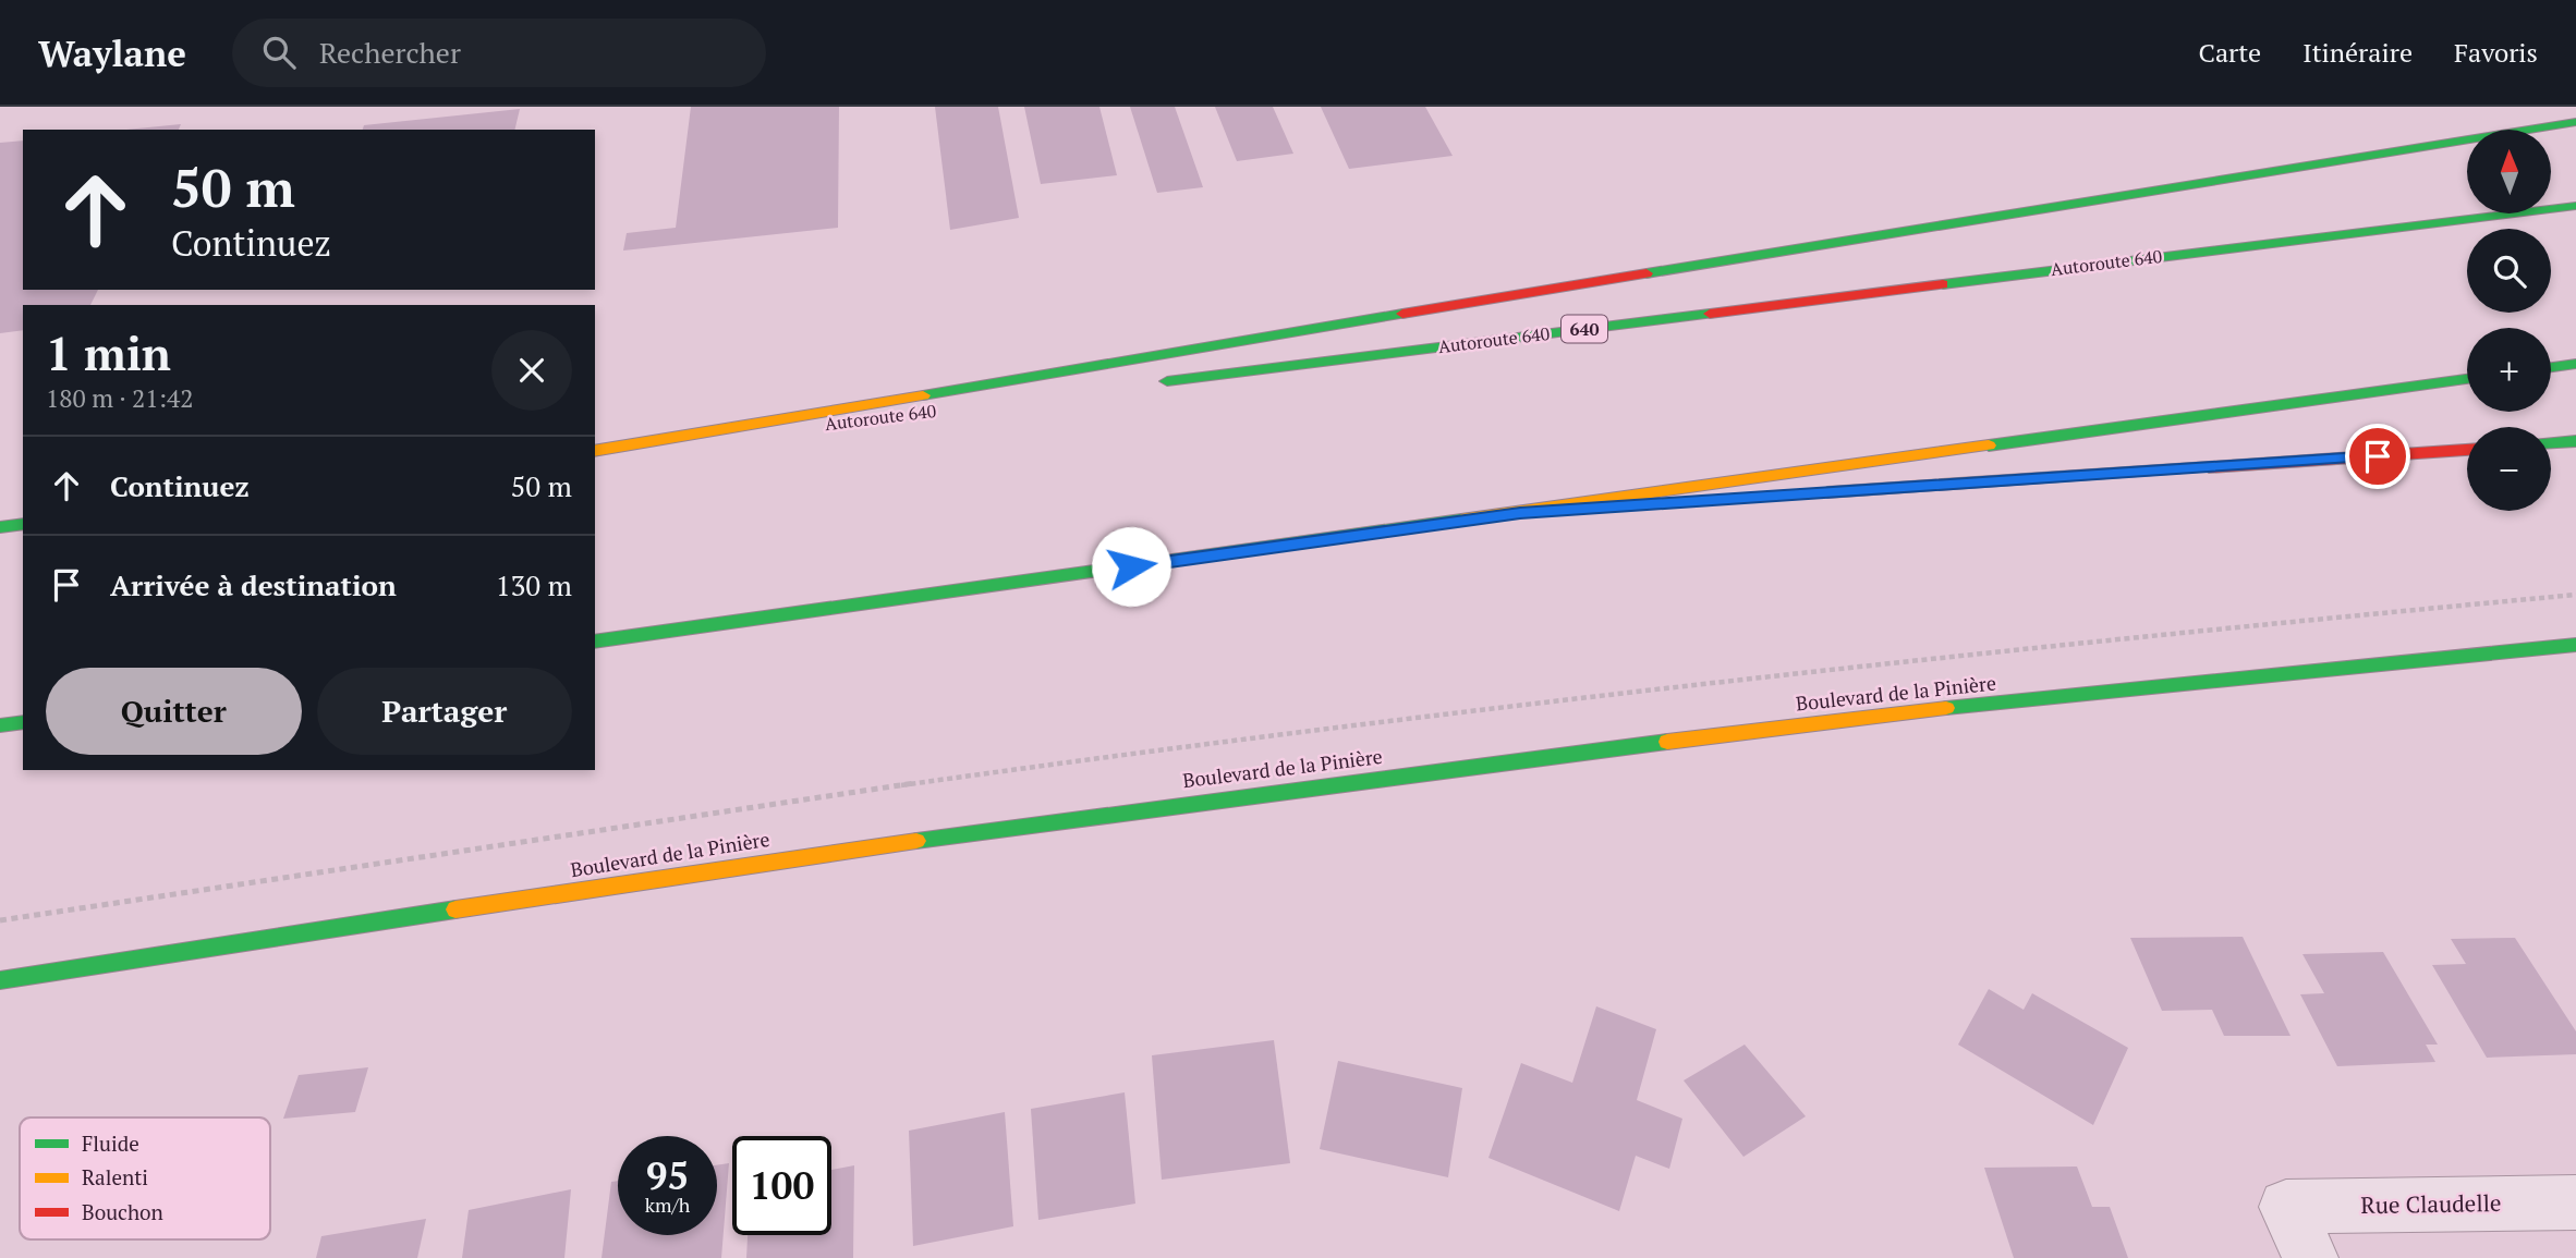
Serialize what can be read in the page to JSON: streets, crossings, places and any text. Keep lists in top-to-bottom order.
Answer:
{
  "streets": {
    "main road": ["Autoroute 640", "640", "Boulevard de la Pinière"],
    "street": ["Rue Claudelle"]
  },
  "legend": ["Fluide", "Ralenti", "Bouchon"],
  "north": "top",
  "page": {
    "header": "Waylane",
    "search": "Rechercher",
    "nav": ["Carte", "Itinéraire", "Favoris"],
    "map_buttons": ["+", "−"],
    "turn": ["50 m", "Continuez"],
    "heading": ["1 min", "180 m · 21:42"],
    "list": [
      {
        "name": "Continuez",
        "value": "50 m"
      },
      {
        "name": "Arrivée à destination",
        "value": "130 m"
      }
    ],
    "buttons": ["Quitter", "Partager"],
    "speed": "95 km/h",
    "limit": "100"
  }
}
